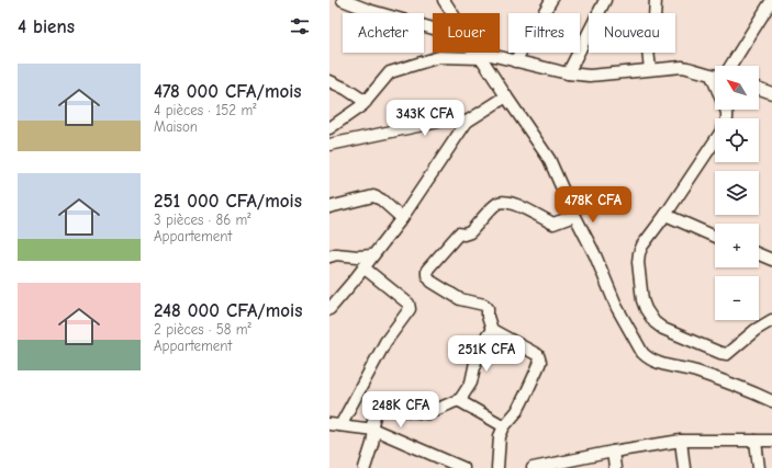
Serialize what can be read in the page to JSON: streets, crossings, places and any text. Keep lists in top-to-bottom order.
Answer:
{
  "north": "top left",
  "page": {
    "heading": "4 biens",
    "chip": [
      "Acheter",
      "Louer",
      "Filtres",
      "Nouveau"
    ],
    "list": [
      {
        "name": "478 000 CFA/mois",
        "note": "4 pièces · 152 m² · Maison"
      },
      {
        "name": "251 000 CFA/mois",
        "note": "3 pièces · 86 m² · Appartement"
      },
      {
        "name": "248 000 CFA/mois",
        "note": "2 pièces · 58 m² · Appartement"
      }
    ],
    "map_buttons": ["+", "−"],
    "price": [
      "343K CFA",
      "478K CFA",
      "251K CFA",
      "248K CFA"
    ]
  }
}
